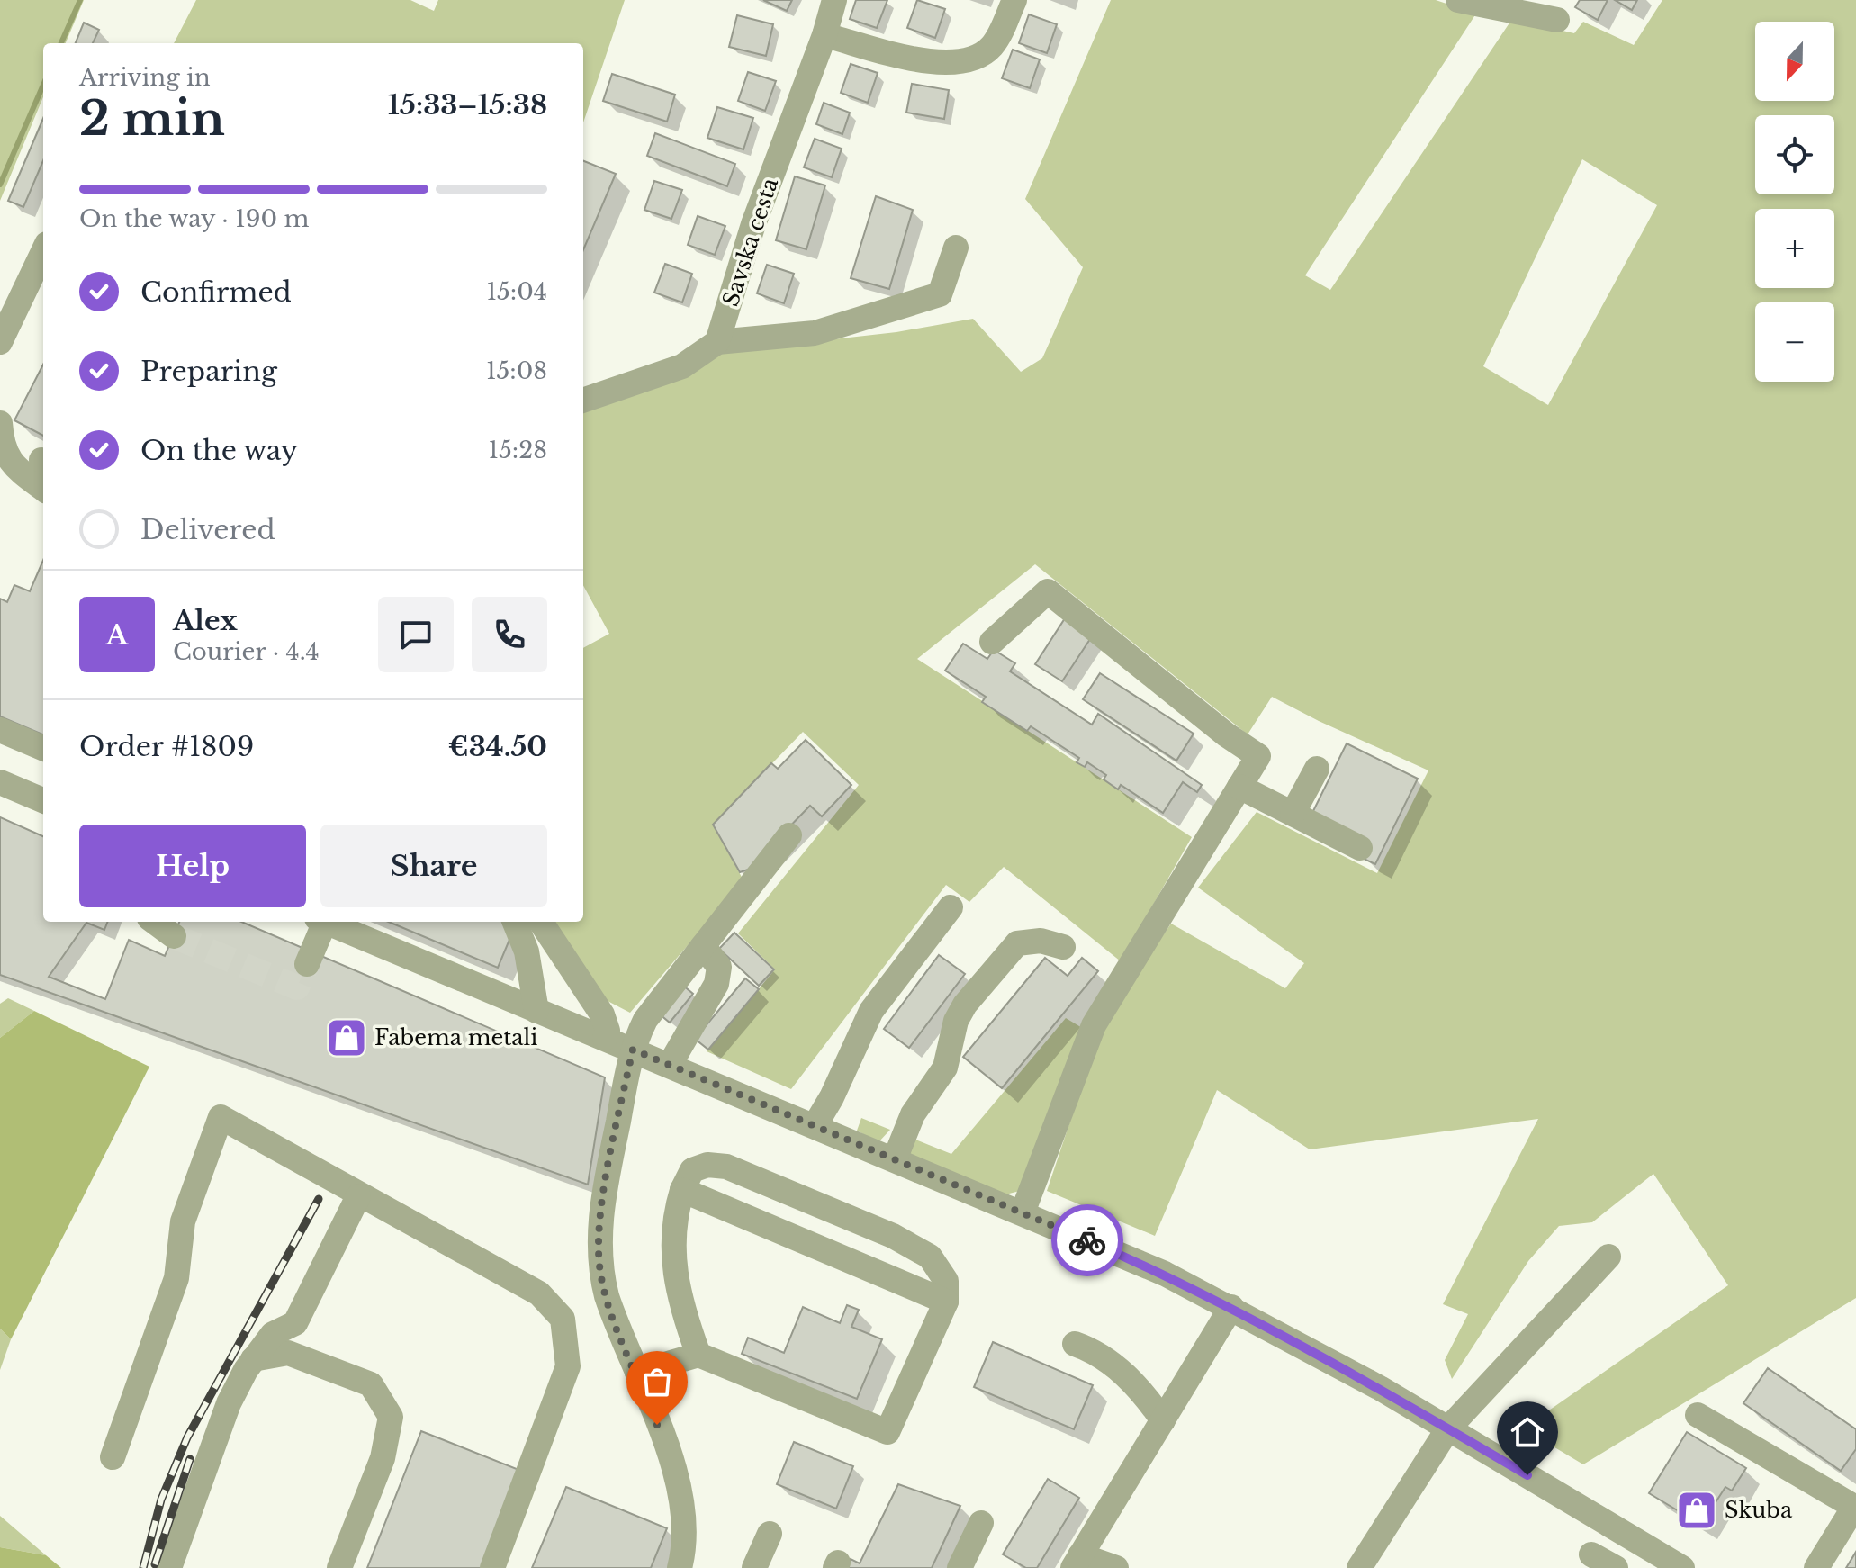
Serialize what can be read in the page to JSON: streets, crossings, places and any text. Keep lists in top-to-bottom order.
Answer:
{
  "streets": {
    "street": ["Savska cesta"]
  },
  "places": {
    "shop": ["Fabema metali", "Skuba"]
  },
  "north": "bottom",
  "page": {
    "map_buttons": ["+", "−"],
    "heading": ["2 min", "Arriving in", "15:33–15:38"],
    "panel": [
      "Alex",
      "Courier · 4.4",
      "Order #1809",
      "€34.50"
    ],
    "bar": "On the way · 190 m",
    "list": [
      ["Confirmed", "15:04"],
      ["Preparing", "15:08"],
      ["On the way", "15:28"],
      "Delivered"
    ],
    "round": "A",
    "buttons": ["Help", "Share"]
  }
}
